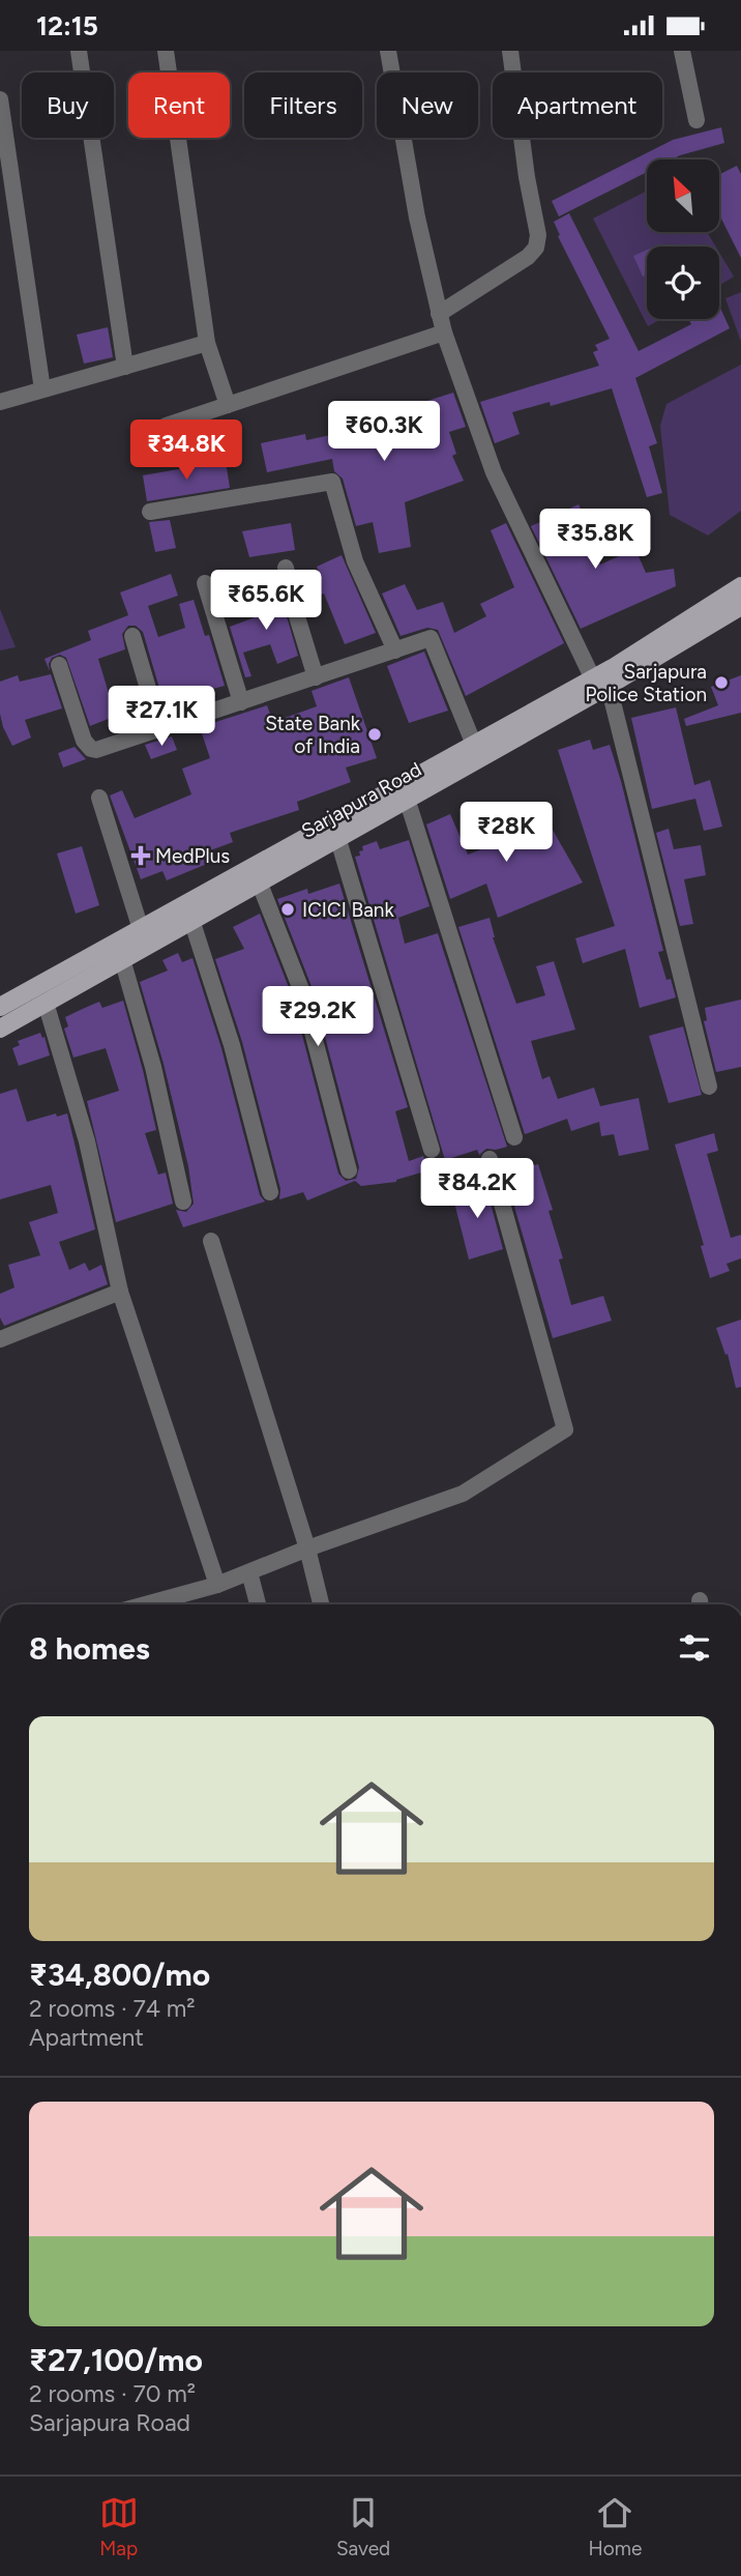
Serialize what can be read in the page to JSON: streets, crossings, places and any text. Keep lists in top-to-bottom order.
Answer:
{
  "streets": {
    "main road": ["Sarjapura Road"]
  },
  "places": {
    "other": ["Sarjapura Police Station", "State Bank of India", "ICICI Bank"],
    "health": ["MedPlus"]
  },
  "north": "top left",
  "page": {
    "status": "12:15",
    "chip": [
      "Buy",
      "Rent",
      "Filters",
      "New",
      "Apartment"
    ],
    "price": [
      "₹60.3K",
      "₹34.8K",
      "₹35.8K",
      "₹65.6K",
      "₹27.1K",
      "₹28K",
      "₹29.2K",
      "₹84.2K"
    ],
    "heading": "8 homes",
    "list": [
      {
        "name": "₹34,800/mo",
        "note": "2 rooms · 74 m² · Apartment"
      },
      {
        "name": "₹27,100/mo",
        "note": "2 rooms · 70 m² · Sarjapura Road"
      }
    ],
    "tabs": ["Map", "Saved", "Home"]
  }
}
